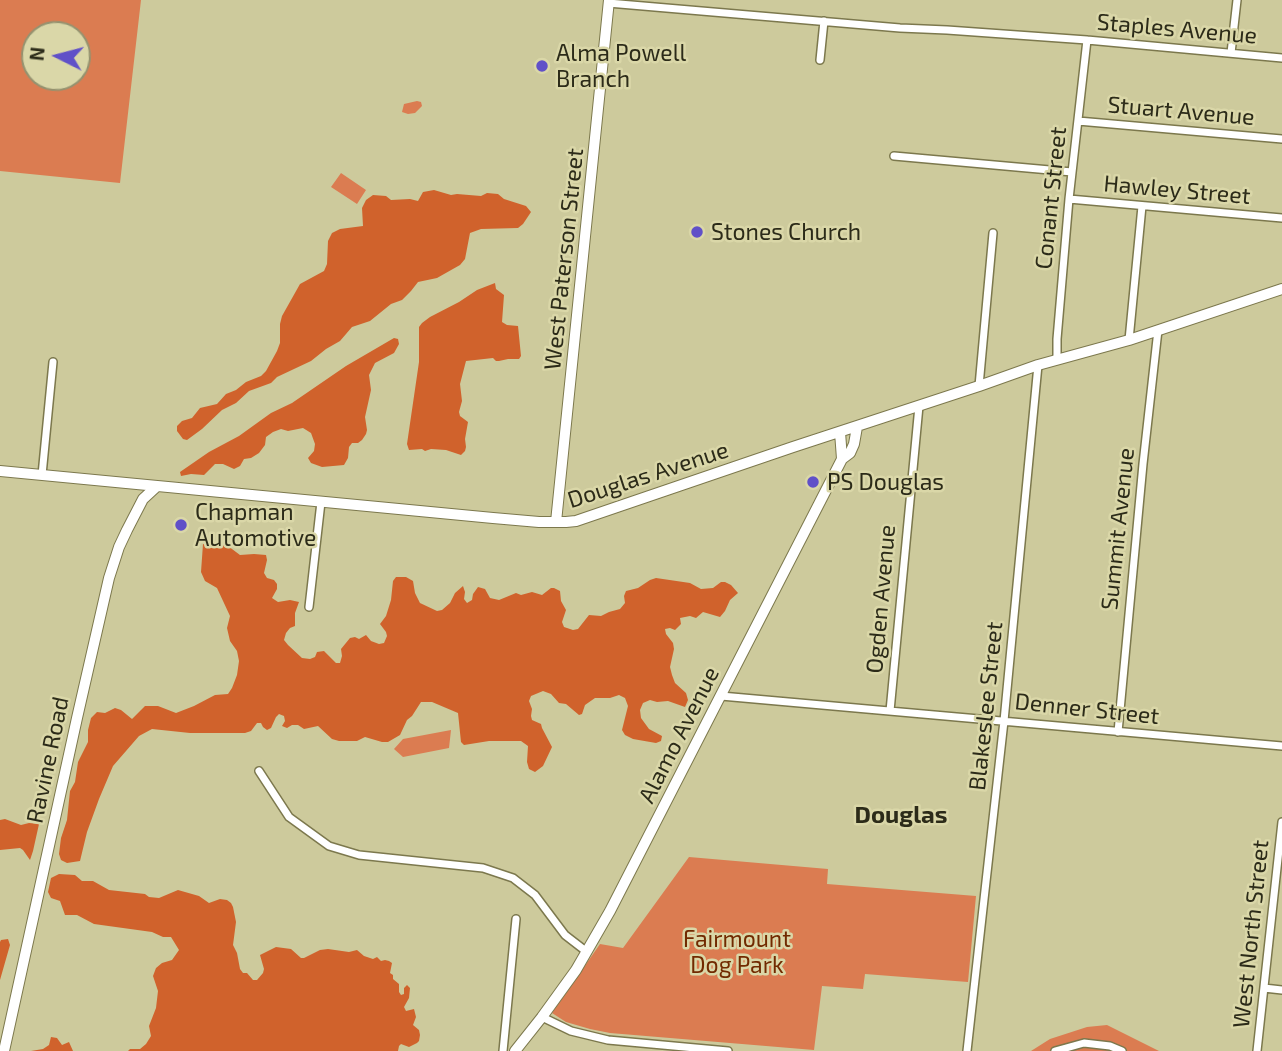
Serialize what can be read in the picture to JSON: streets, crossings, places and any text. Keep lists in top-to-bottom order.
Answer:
{
  "streets": {
    "street": [
      "Staples Avenue",
      "Stuart Avenue",
      "Hawley Street",
      "Conant Street",
      "West Paterson Street",
      "Douglas Avenue",
      "Summit Avenue",
      "Ogden Avenue",
      "Blakeslee Street",
      "Denner Street",
      "Alamo Avenue",
      "Ravine Road",
      "West North Street"
    ]
  },
  "crossings": [
    ["Staples Avenue", "Conant Street"],
    ["Staples Avenue", "West Paterson Street"],
    ["Stuart Avenue", "Conant Street"],
    ["Hawley Street", "Conant Street"],
    ["Conant Street", "Douglas Avenue"],
    ["West Paterson Street", "Douglas Avenue"],
    ["Douglas Avenue", "Summit Avenue"],
    ["Douglas Avenue", "Ogden Avenue"],
    ["Douglas Avenue", "Blakeslee Street"],
    ["Douglas Avenue", "Alamo Avenue"],
    ["Douglas Avenue", "Ravine Road"],
    ["Summit Avenue", "Denner Street"],
    ["Ogden Avenue", "Denner Street"],
    ["Blakeslee Street", "Denner Street"],
    ["Denner Street", "Alamo Avenue"]
  ],
  "districts": ["Douglas"],
  "parks": ["Fairmount Dog Park"],
  "places": [
    "Alma Powell Branch",
    "Stones Church",
    "PS Douglas",
    "Chapman Automotive"
  ],
  "north": "left"
}
